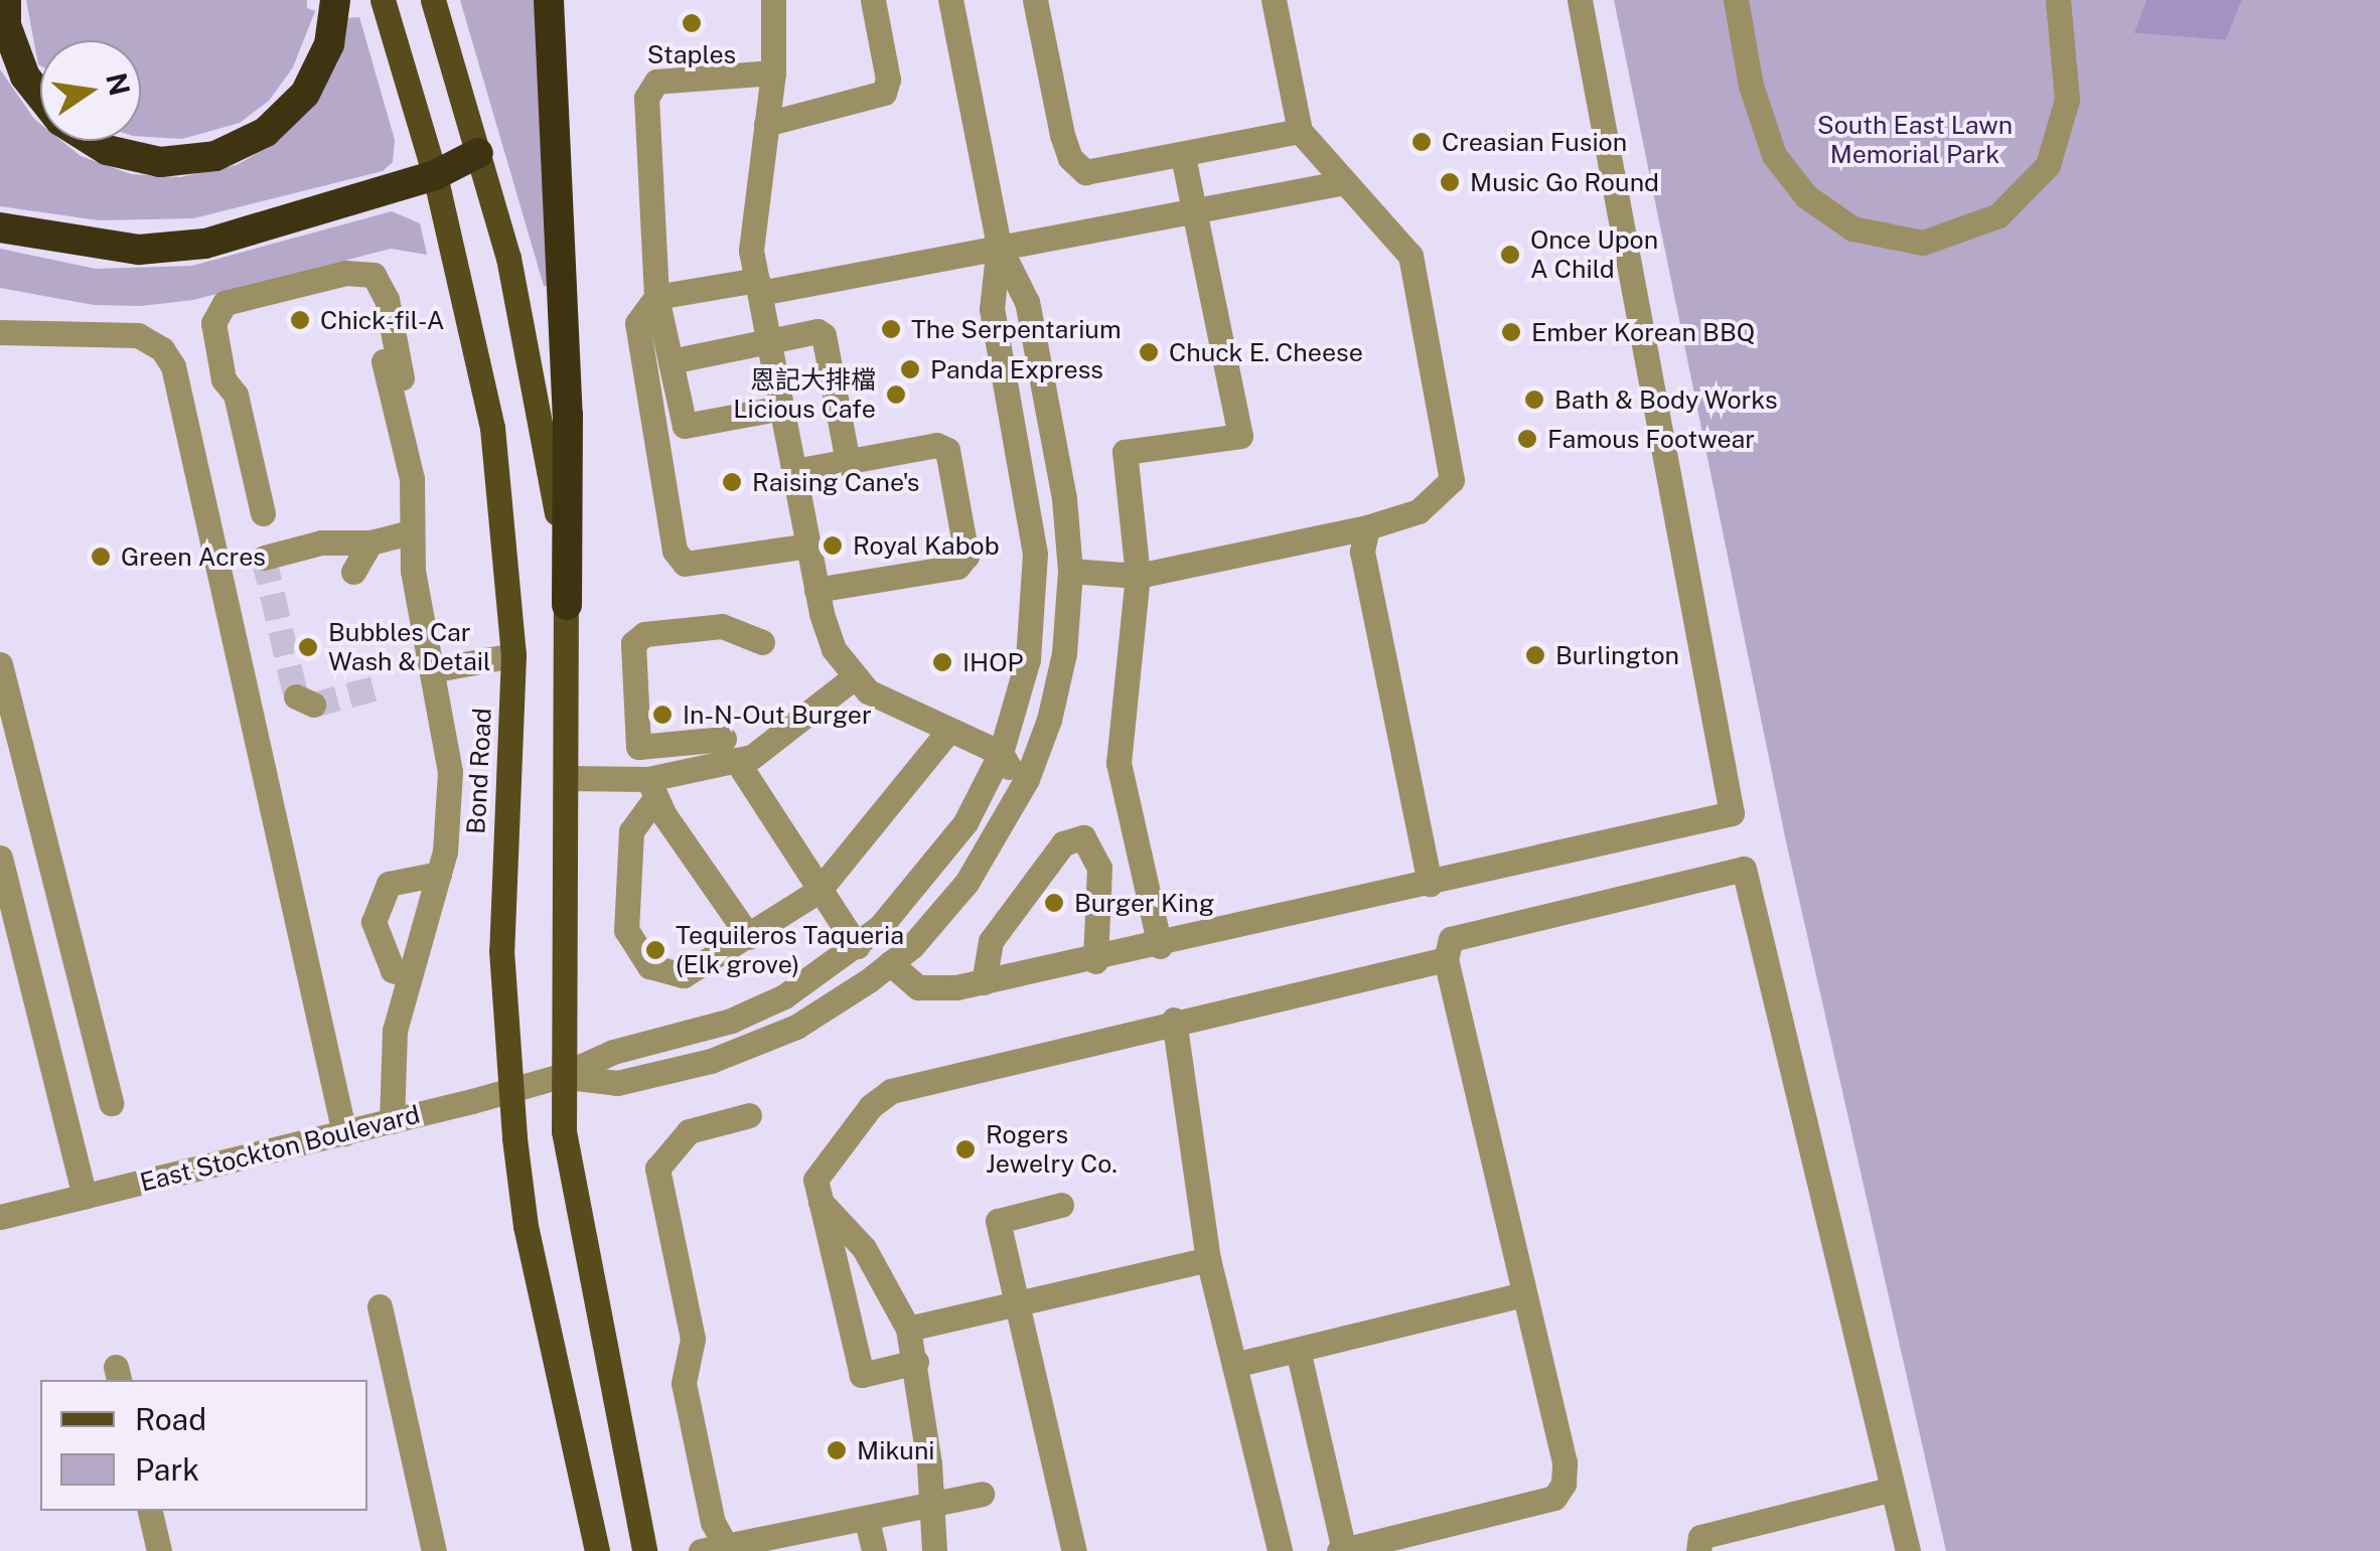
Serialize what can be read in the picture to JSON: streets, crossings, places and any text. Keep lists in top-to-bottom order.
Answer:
{
  "streets": {
    "main road": ["Bond Road"],
    "street": ["East Stockton Boulevard"]
  },
  "crossings": [
    ["Bond Road", "East Stockton Boulevard"]
  ],
  "parks": ["South East Lawn Memorial Park"],
  "places": [
    "Staples",
    "Creasian Fusion",
    "Music Go Round",
    "Once Upon A Child",
    "Chick-fil-A",
    "The Serpentarium",
    "Ember Korean BBQ",
    "Chuck E. Cheese",
    "Panda Express",
    "恩記大排檔 Licious Cafe",
    "Bath & Body Works",
    "Famous Footwear",
    "Raising Cane's",
    "Royal Kabob",
    "Green Acres",
    "Bubbles Car Wash & Detail",
    "Burlington",
    "IHOP",
    "In-N-Out Burger",
    "Burger King",
    "Tequileros Taqueria (Elk grove)",
    "Rogers Jewelry Co.",
    "Mikuni"
  ],
  "legend": ["Road", "Park"],
  "north": "right"
}
